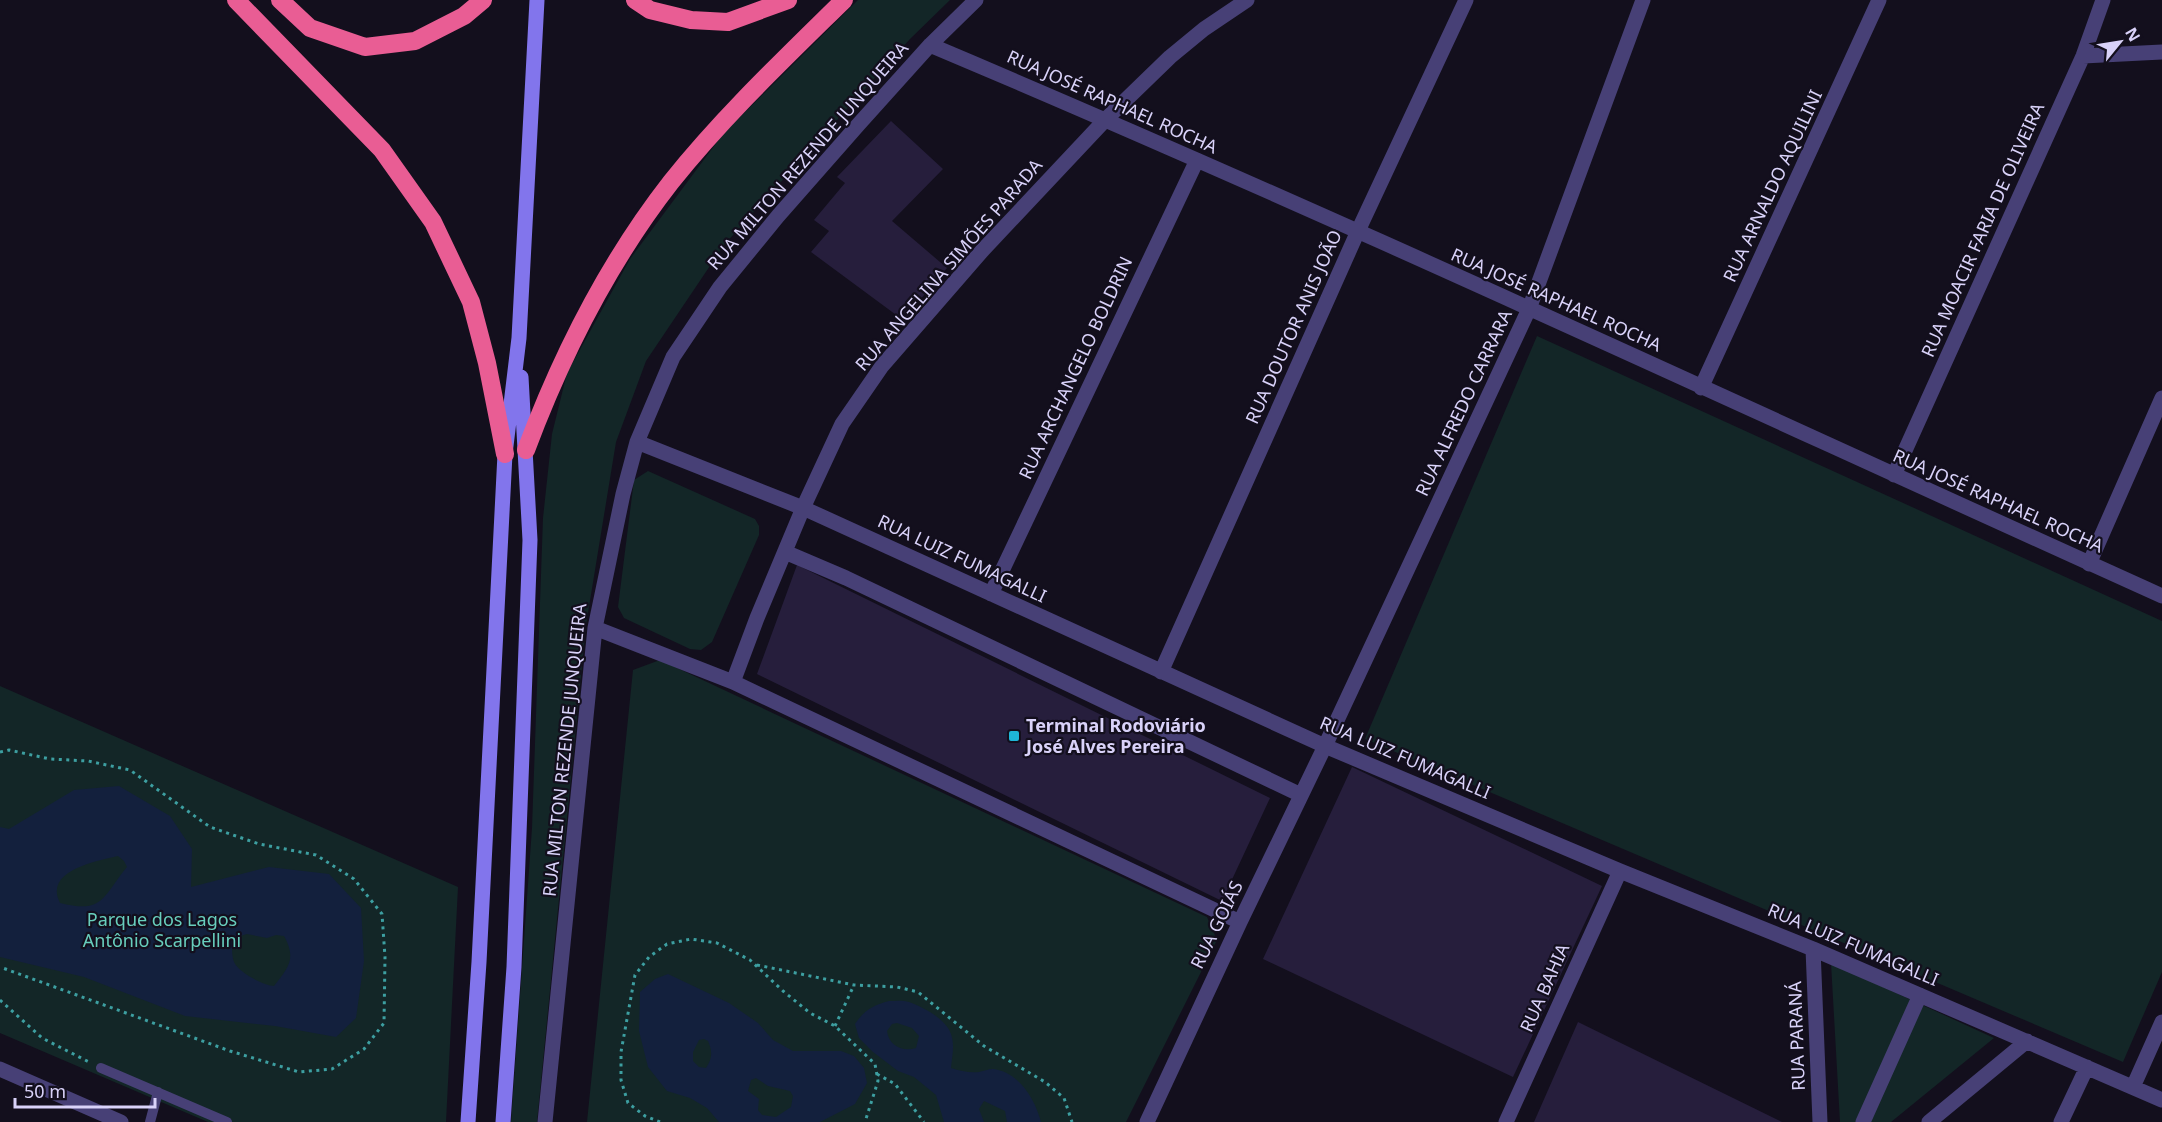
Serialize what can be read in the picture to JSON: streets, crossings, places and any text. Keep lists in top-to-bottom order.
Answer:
{
  "streets": {
    "street": [
      "RUA JOSÉ RAPHAEL ROCHA",
      "RUA MILTON REZENDE JUNQUEIRA",
      "RUA ARNALDO AQUILINI",
      "RUA MOACIR FARIA DE OLIVEIRA",
      "RUA ANGELINA SIMÕES PARADA",
      "RUA DOUTOR ANIS JOÃO",
      "RUA ARCHANGELO BOLDRIN",
      "RUA ALFREDO CARRARA",
      "RUA LUIZ FUMAGALLI",
      "RUA GOIÁS",
      "RUA BAHIA",
      "RUA PARANÁ"
    ]
  },
  "crossings": [
    ["RUA JOSÉ RAPHAEL ROCHA", "RUA MILTON REZENDE JUNQUEIRA"],
    ["RUA JOSÉ RAPHAEL ROCHA", "RUA ARNALDO AQUILINI"],
    ["RUA JOSÉ RAPHAEL ROCHA", "RUA MOACIR FARIA DE OLIVEIRA"],
    ["RUA JOSÉ RAPHAEL ROCHA", "RUA ANGELINA SIMÕES PARADA"],
    ["RUA JOSÉ RAPHAEL ROCHA", "RUA DOUTOR ANIS JOÃO"],
    ["RUA JOSÉ RAPHAEL ROCHA", "RUA ARCHANGELO BOLDRIN"],
    ["RUA JOSÉ RAPHAEL ROCHA", "RUA ALFREDO CARRARA"],
    ["RUA MILTON REZENDE JUNQUEIRA", "RUA LUIZ FUMAGALLI"],
    ["RUA ANGELINA SIMÕES PARADA", "RUA LUIZ FUMAGALLI"],
    ["RUA DOUTOR ANIS JOÃO", "RUA LUIZ FUMAGALLI"],
    ["RUA ARCHANGELO BOLDRIN", "RUA LUIZ FUMAGALLI"],
    ["RUA ALFREDO CARRARA", "RUA LUIZ FUMAGALLI"],
    ["RUA ALFREDO CARRARA", "RUA GOIÁS"],
    ["RUA LUIZ FUMAGALLI", "RUA GOIÁS"],
    ["RUA LUIZ FUMAGALLI", "RUA BAHIA"],
    ["RUA LUIZ FUMAGALLI", "RUA PARANÁ"]
  ],
  "parks": ["Parque dos Lagos Antônio Scarpellini"],
  "places": {
    "transit": ["Terminal Rodoviário José Alves Pereira"]
  },
  "scale_bar": "50 m",
  "north": "top right"
}
